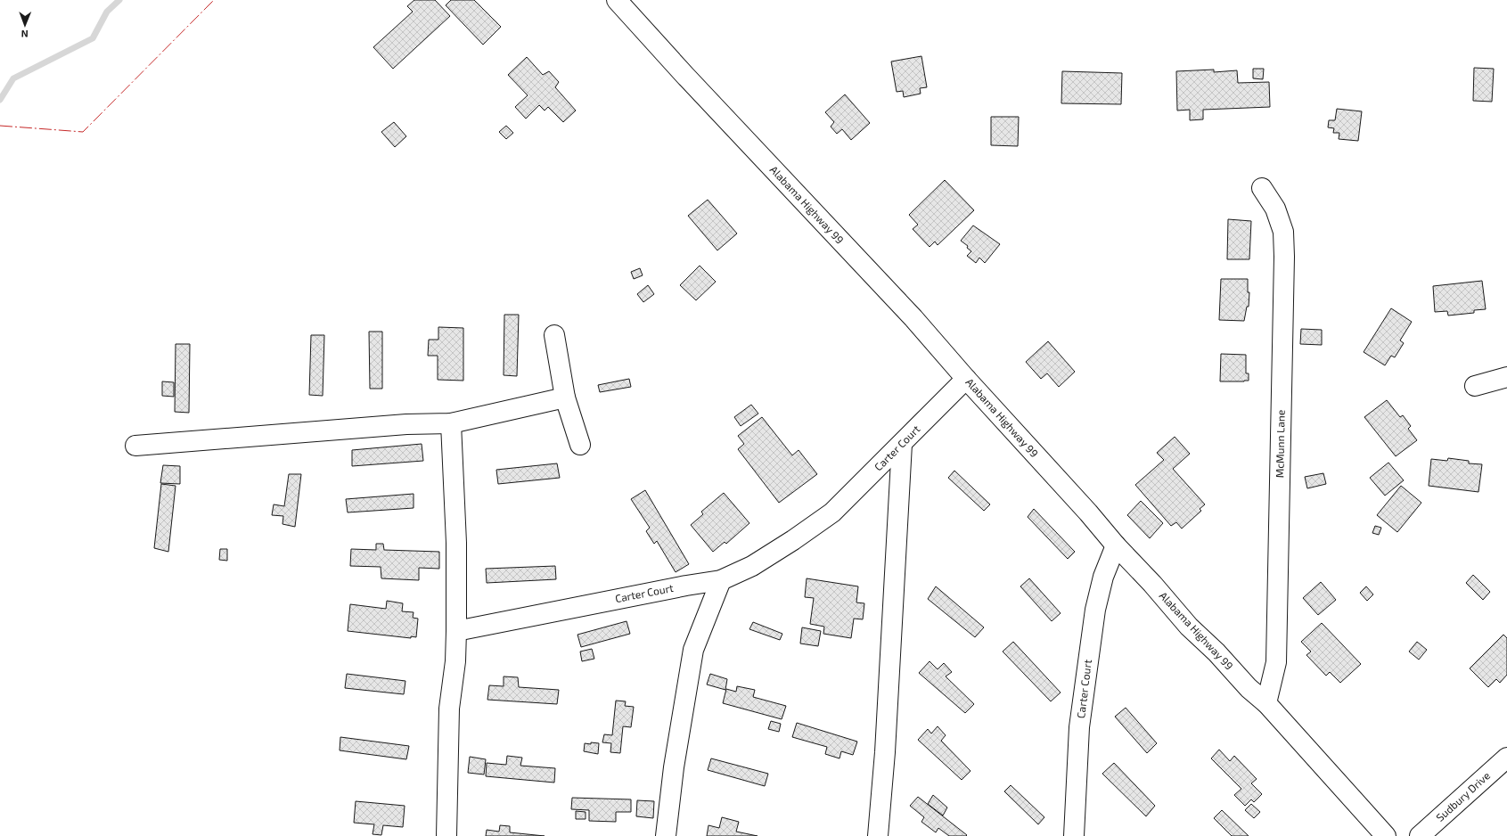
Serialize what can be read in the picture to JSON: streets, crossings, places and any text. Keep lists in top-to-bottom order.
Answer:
{
  "streets": {
    "street": [
      "Alabama Highway 99",
      "McMunn Lane",
      "Carter Court",
      "Sudbury Drive"
    ]
  },
  "crossings": [
    ["Alabama Highway 99", "McMunn Lane"],
    ["Alabama Highway 99", "Carter Court"]
  ],
  "north": "bottom"
}
